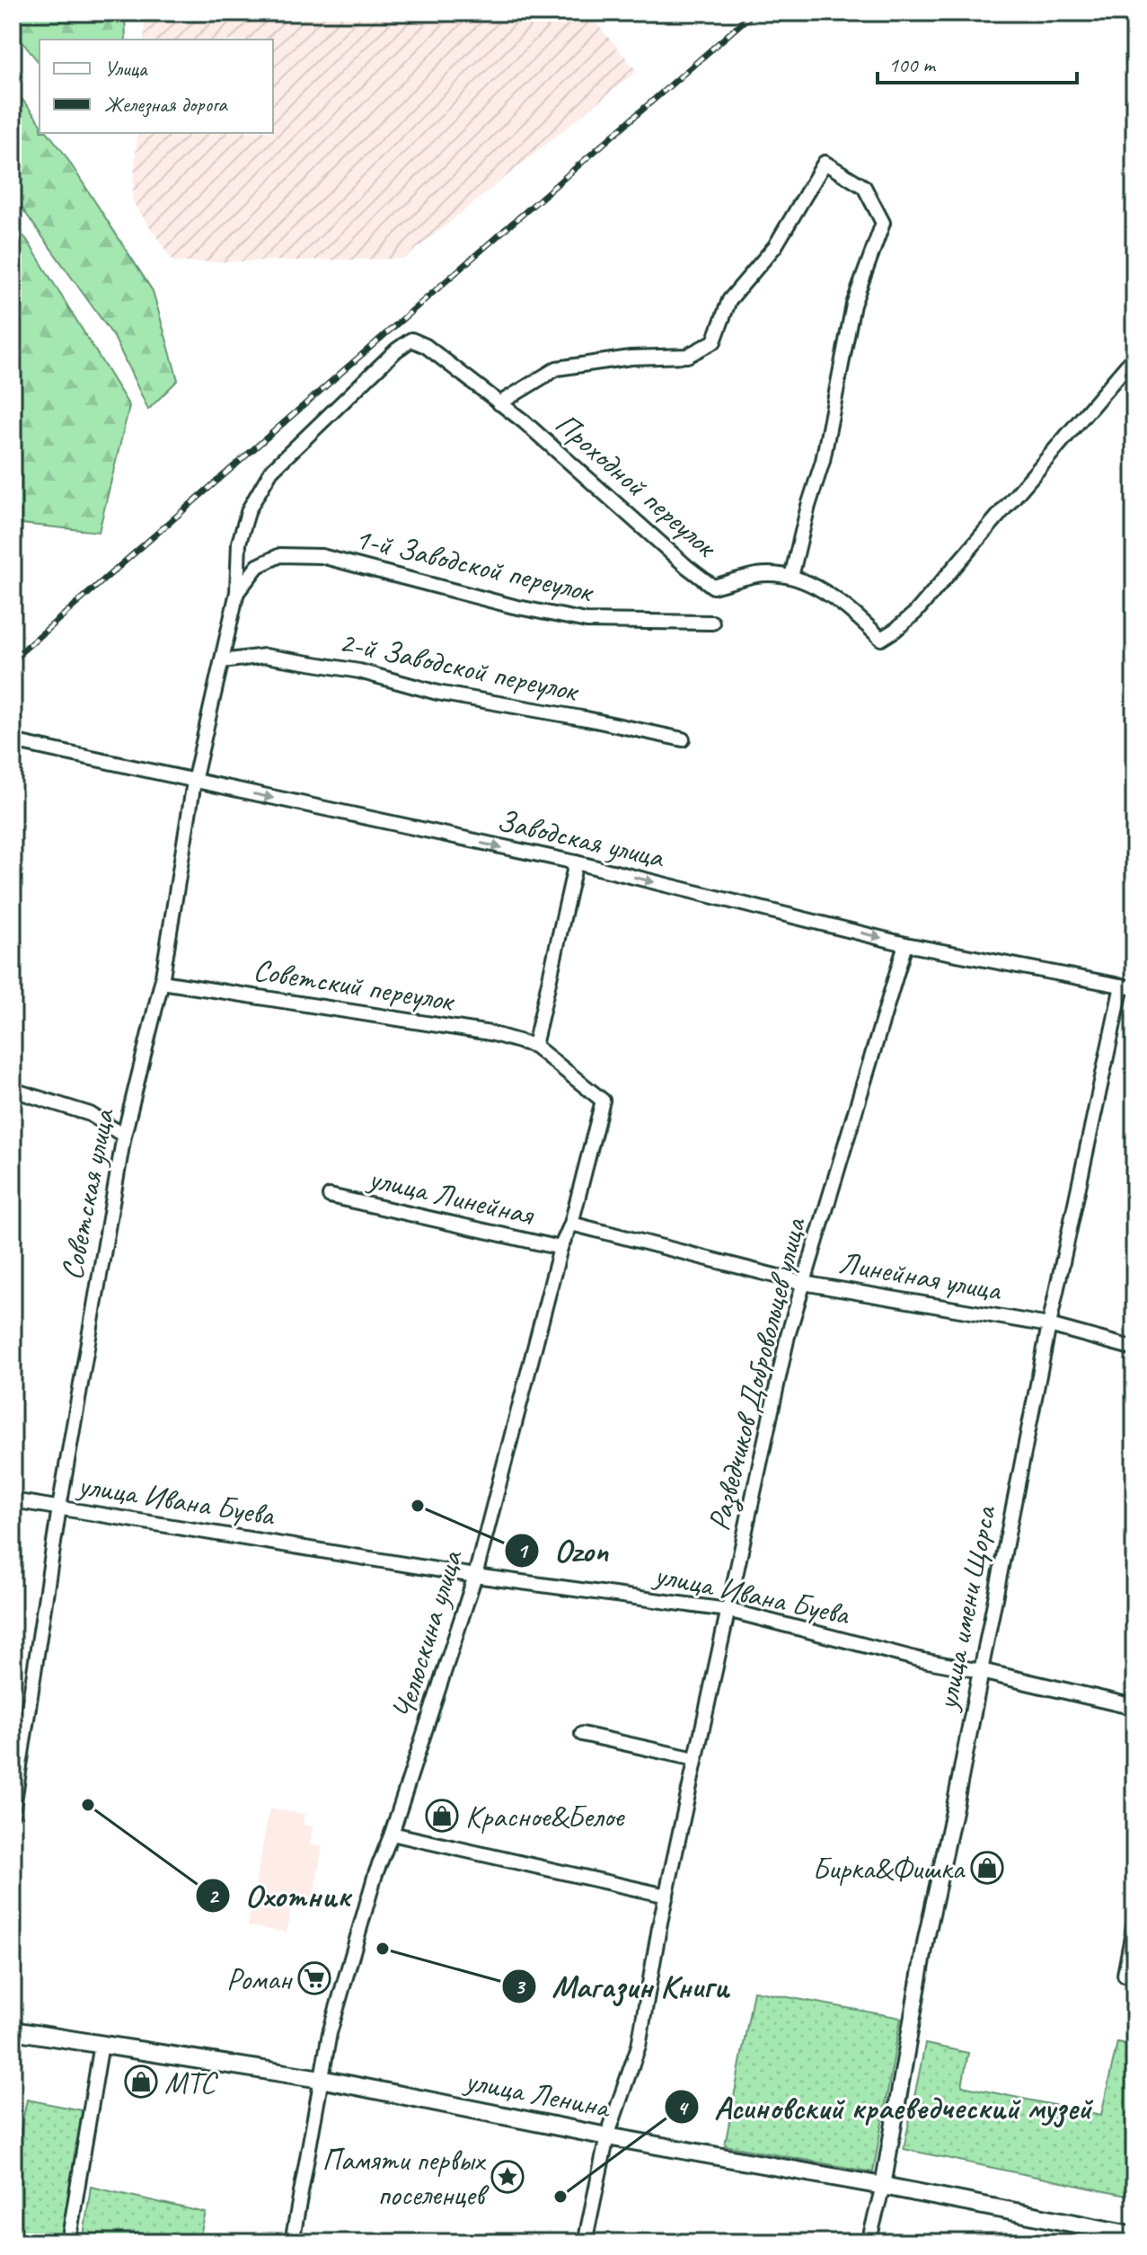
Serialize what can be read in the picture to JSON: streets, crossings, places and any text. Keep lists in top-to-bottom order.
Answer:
{
  "streets": {
    "main road": ["улица Ленина"],
    "street": [
      "Проходной переулок",
      "1-й Заводской переулок",
      "2-й Заводской переулок",
      "Заводская улица",
      "Советский переулок",
      "Советская улица",
      "улица Линейная",
      "Линейная улица",
      "Разведчиков Добровольцев улица",
      "улица Ивана Буева",
      "улица имени Щорса",
      "Челюскина улица"
    ]
  },
  "crossings": [
    ["Проходной переулок", "Советская улица"],
    ["1-й Заводской переулок", "Советская улица"],
    ["2-й Заводской переулок", "Советская улица"],
    ["Заводская улица", "Советская улица"],
    ["Заводская улица", "Разведчиков Добровольцев улица"],
    ["Заводская улица", "улица имени Щорса"],
    ["Советский переулок", "Советская улица"],
    ["Советский переулок", "Челюскина улица"],
    ["Советская улица", "улица Ивана Буева"],
    ["улица Линейная", "Челюскина улица"],
    ["Линейная улица", "Разведчиков Добровольцев улица"],
    ["Линейная улица", "улица имени Щорса"],
    ["Линейная улица", "Челюскина улица"],
    ["Разведчиков Добровольцев улица", "улица Ивана Буева"],
    ["Разведчиков Добровольцев улица", "улица Ленина"],
    ["улица Ивана Буева", "улица имени Щорса"],
    ["улица Ивана Буева", "Челюскина улица"],
    ["улица имени Щорса", "улица Ленина"],
    ["Челюскина улица", "улица Ленина"]
  ],
  "one_way": ["Заводская улица"],
  "places": {
    "other": [
      "Ozon",
      "Охотник",
      "Магазин Книги",
      "Асиновский краеведческий музей"
    ],
    "shop": ["Красное&Белое", "Бирка&Фишка", "МТС"],
    "supermarket": ["Роман"],
    "place": ["Памяти первых поселенцев"]
  },
  "legend": ["Улица", "Железная дорога"],
  "scale_bar": "100 m"
}
